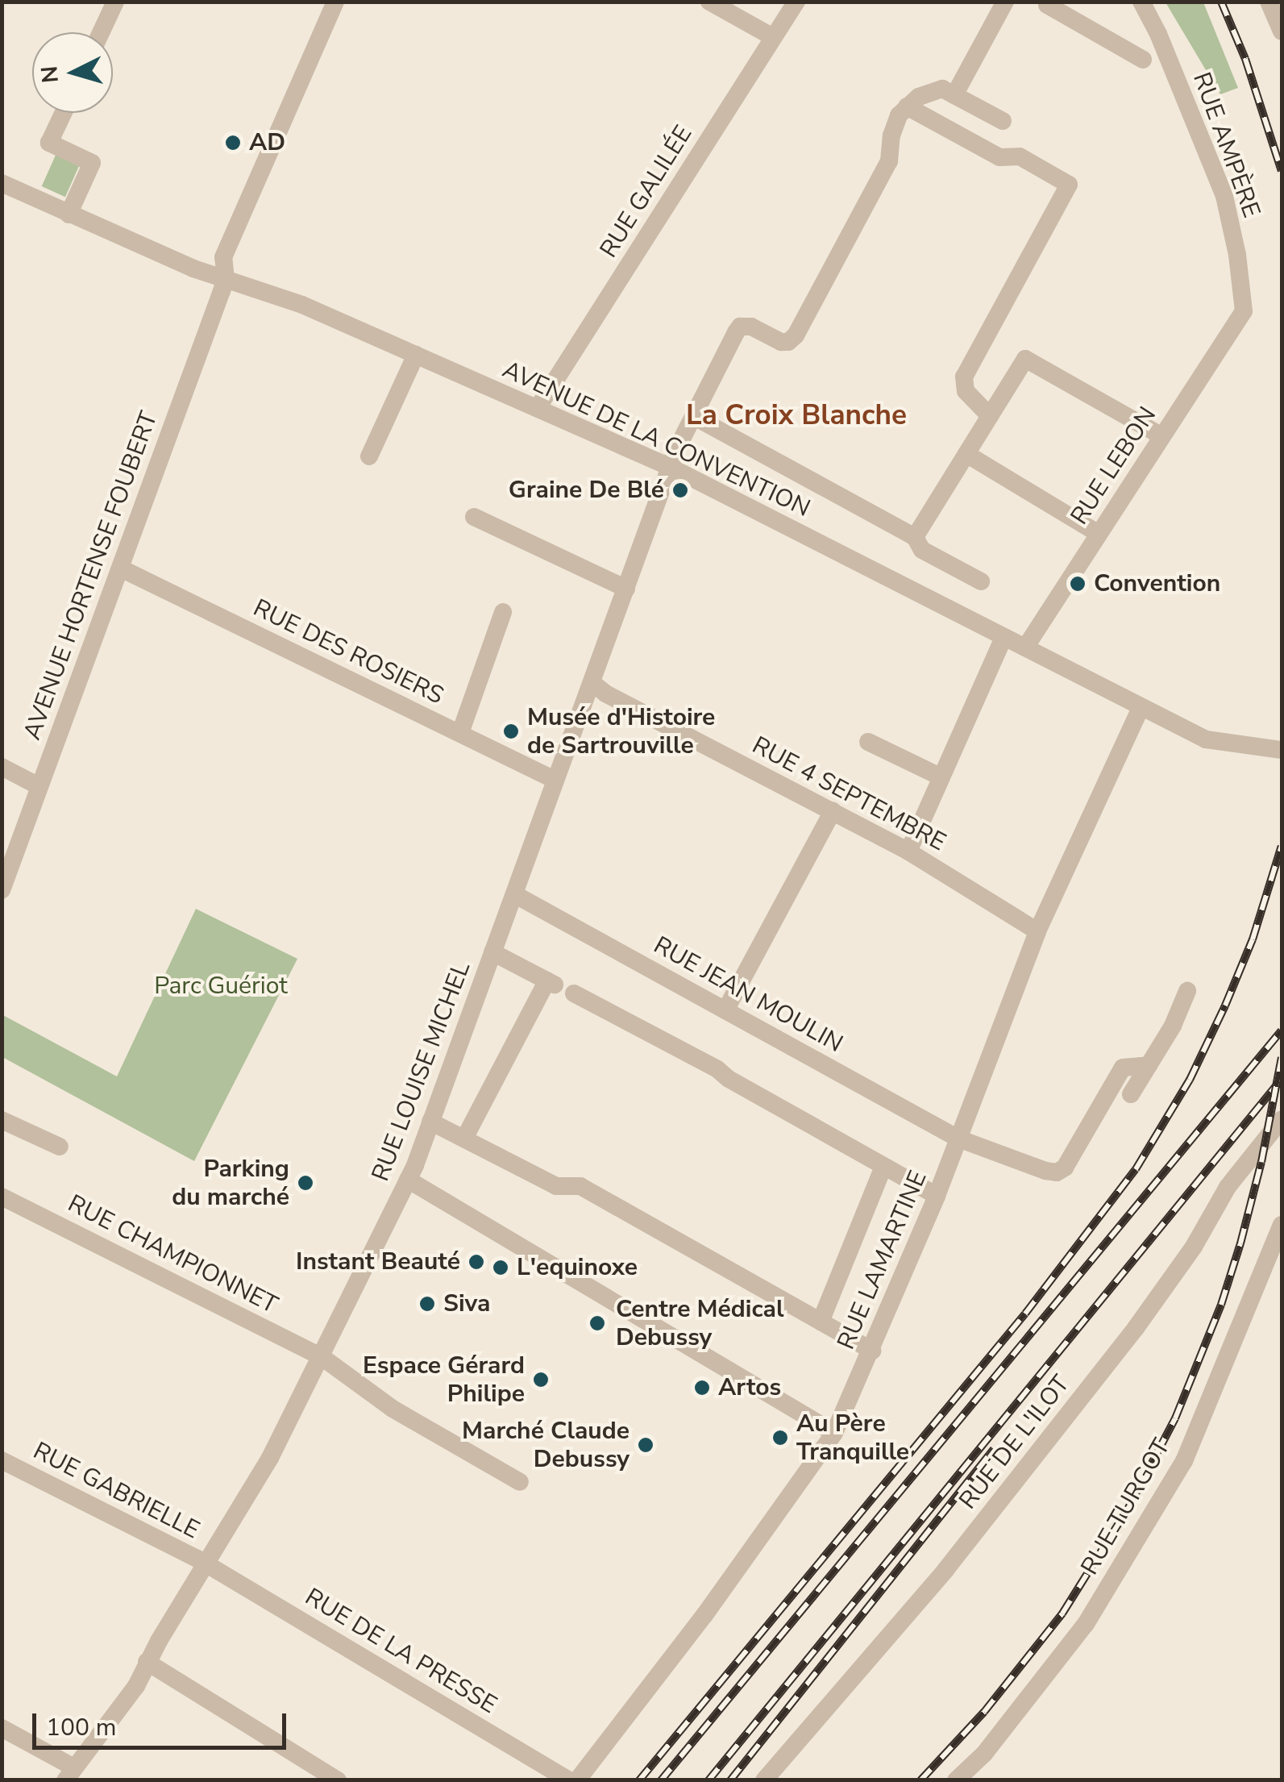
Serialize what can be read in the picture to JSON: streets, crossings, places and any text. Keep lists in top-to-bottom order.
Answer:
{
  "streets": {
    "street": [
      "RUE AMPÈRE",
      "RUE GALILÉE",
      "AVENUE DE LA CONVENTION",
      "RUE LEBON",
      "AVENUE HORTENSE FOUBERT",
      "RUE DES ROSIERS",
      "RUE 4 SEPTEMBRE",
      "RUE JEAN MOULIN",
      "RUE LOUISE MICHEL",
      "RUE CHAMPIONNET",
      "RUE LAMARTINE",
      "RUE DE L'ILOT",
      "RUE GABRIELLE",
      "RUE TURGOT",
      "RUE DE LA PRESSE"
    ]
  },
  "crossings": [
    ["RUE AMPÈRE", "RUE LEBON"],
    ["RUE GALILÉE", "AVENUE DE LA CONVENTION"],
    ["AVENUE DE LA CONVENTION", "RUE LEBON"],
    ["AVENUE DE LA CONVENTION", "AVENUE HORTENSE FOUBERT"],
    ["AVENUE DE LA CONVENTION", "RUE LOUISE MICHEL"],
    ["AVENUE DE LA CONVENTION", "RUE LAMARTINE"],
    ["AVENUE HORTENSE FOUBERT", "RUE DES ROSIERS"],
    ["RUE DES ROSIERS", "RUE LOUISE MICHEL"],
    ["RUE 4 SEPTEMBRE", "RUE LOUISE MICHEL"],
    ["RUE 4 SEPTEMBRE", "RUE LAMARTINE"],
    ["RUE JEAN MOULIN", "RUE LOUISE MICHEL"],
    ["RUE JEAN MOULIN", "RUE LAMARTINE"],
    ["RUE LOUISE MICHEL", "RUE CHAMPIONNET"],
    ["RUE LOUISE MICHEL", "RUE GABRIELLE"],
    ["RUE LOUISE MICHEL", "RUE DE LA PRESSE"],
    ["RUE GABRIELLE", "RUE DE LA PRESSE"]
  ],
  "districts": ["La Croix Blanche"],
  "parks": ["Parc Guériot"],
  "places": [
    "AD",
    "Graine De Blé",
    "Convention",
    "Musée d'Histoire de Sartrouville",
    "Parking du marché",
    "Instant Beauté",
    "L'equinoxe",
    "Siva",
    "Centre Médical Debussy",
    "Espace Gérard Philipe",
    "Artos",
    "Au Père Tranquille",
    "Marché Claude Debussy"
  ],
  "scale_bar": "100 m",
  "north": "left"
}
